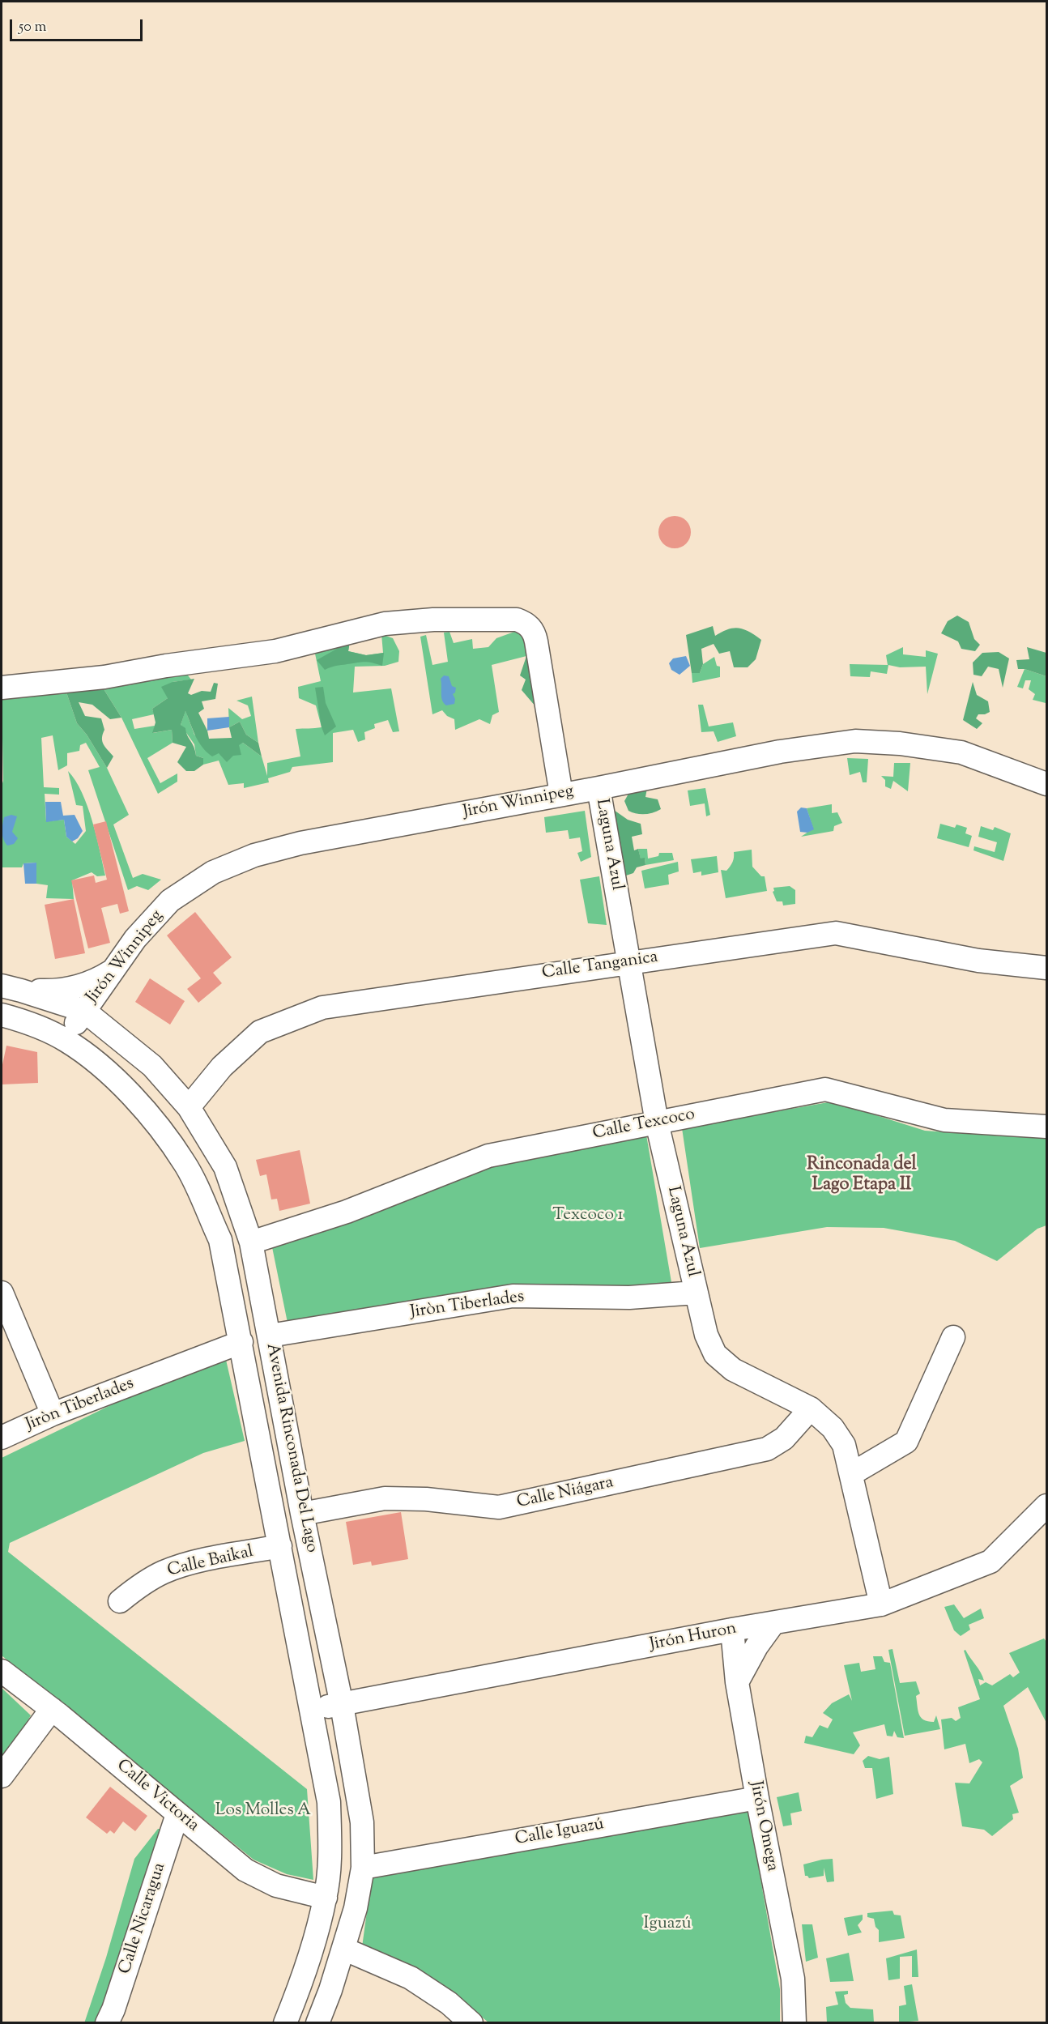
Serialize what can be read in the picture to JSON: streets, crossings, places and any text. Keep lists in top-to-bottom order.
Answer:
{
  "streets": {
    "street": [
      "Jirón Winnipeg",
      "Laguna Azul",
      "Calle Tanganica",
      "Calle Texcoco",
      "Jiròn Tiberlades",
      "Avenida Rinconada Del Lago",
      "Calle Niágara",
      "Calle Baikal",
      "Jirón Huron",
      "Calle Victoria",
      "Jirón Omega",
      "Calle Iguazú",
      "Calle Nicaragua"
    ]
  },
  "crossings": [
    ["Jirón Winnipeg", "Laguna Azul"],
    ["Jirón Winnipeg", "Avenida Rinconada Del Lago"],
    ["Laguna Azul", "Calle Tanganica"],
    ["Laguna Azul", "Calle Texcoco"],
    ["Laguna Azul", "Jiròn Tiberlades"],
    ["Laguna Azul", "Calle Niágara"],
    ["Laguna Azul", "Jirón Huron"],
    ["Calle Tanganica", "Avenida Rinconada Del Lago"],
    ["Calle Texcoco", "Avenida Rinconada Del Lago"],
    ["Jiròn Tiberlades", "Avenida Rinconada Del Lago"],
    ["Avenida Rinconada Del Lago", "Calle Niágara"],
    ["Avenida Rinconada Del Lago", "Calle Baikal"],
    ["Avenida Rinconada Del Lago", "Jirón Huron"],
    ["Avenida Rinconada Del Lago", "Calle Victoria"],
    ["Avenida Rinconada Del Lago", "Calle Iguazú"],
    ["Jirón Huron", "Jirón Omega"],
    ["Calle Victoria", "Calle Nicaragua"],
    ["Jirón Omega", "Calle Iguazú"]
  ],
  "districts": ["Rinconada del Lago Etapa II"],
  "parks": ["Texcoco 1", "Los Molles A", "Iguazú"],
  "scale_bar": "50 m"
}
